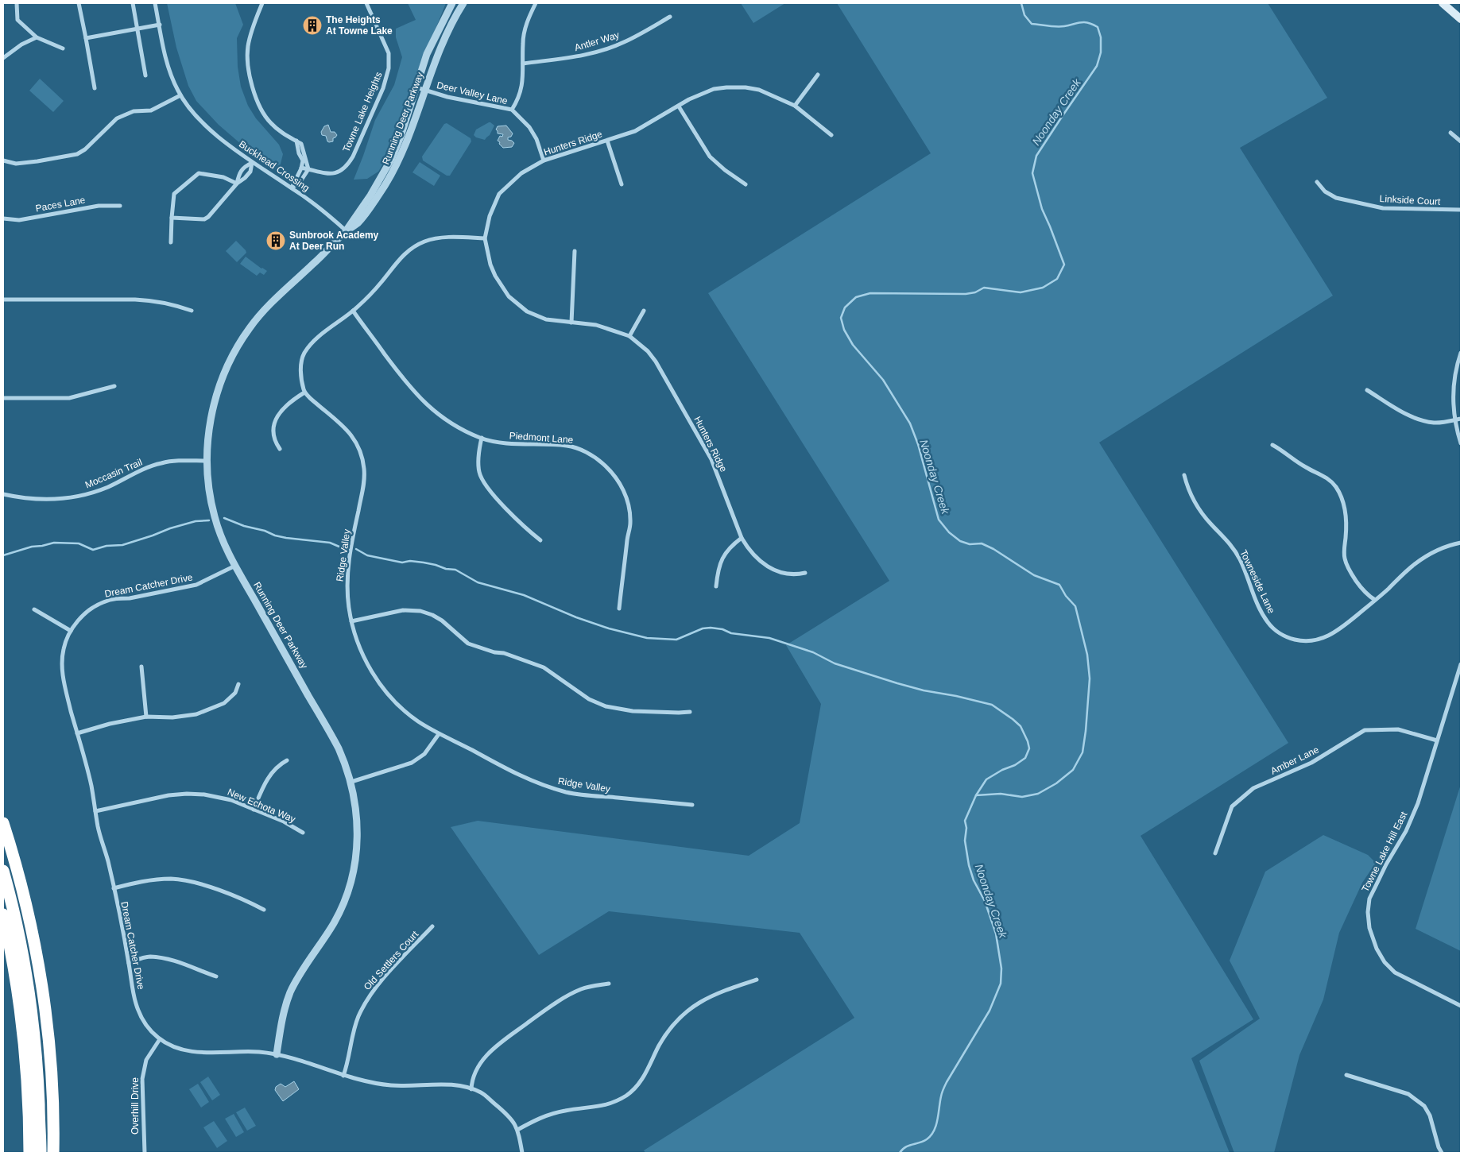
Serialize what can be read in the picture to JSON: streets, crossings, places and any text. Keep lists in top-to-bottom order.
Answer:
{
  "streets": {
    "street": [
      "Antler Way",
      "Deer Valley Lane",
      "Towne Lake Heights",
      "Running Deer Parkway",
      "Hunters Ridge",
      "Buckhead Crossing",
      "Linkside Court",
      "Paces Lane",
      "Piedmont Lane",
      "Moccasin Trail",
      "Ridge Valley",
      "Towneside Lane",
      "Dream Catcher Drive",
      "Amber Lane",
      "New Echota Way",
      "Towne Lake Hill East",
      "Old Settlers Court",
      "Overhill Drive"
    ]
  },
  "crossings": [
    ["Deer Valley Lane", "Running Deer Parkway"],
    ["Deer Valley Lane", "Hunters Ridge"],
    ["Running Deer Parkway", "Buckhead Crossing"],
    ["Running Deer Parkway", "Moccasin Trail"],
    ["Running Deer Parkway", "Dream Catcher Drive"],
    ["Dream Catcher Drive", "New Echota Way"],
    ["Dream Catcher Drive", "Old Settlers Court"],
    ["Dream Catcher Drive", "Overhill Drive"],
    ["Amber Lane", "Towne Lake Hill East"]
  ],
  "water": ["Noonday Creek"],
  "places": {
    "building": ["The Heights At Towne Lake", "Sunbrook Academy At Deer Run"]
  }
}
